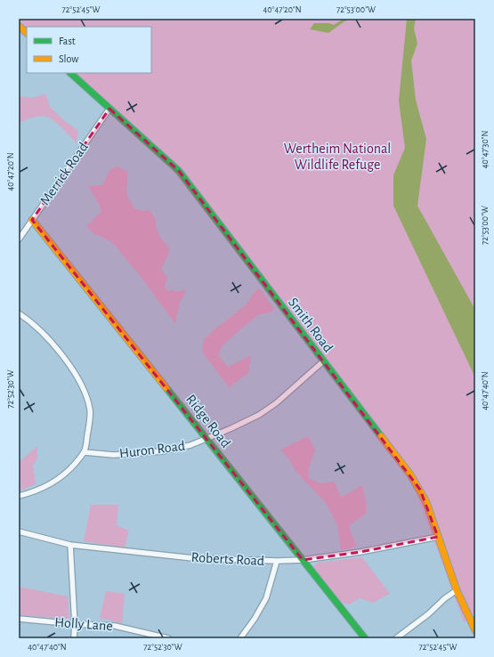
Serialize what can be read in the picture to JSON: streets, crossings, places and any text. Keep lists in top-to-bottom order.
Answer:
{
  "streets": {
    "street": [
      "Merrick Road",
      "Smith Road",
      "Ridge Road",
      "Huron Road",
      "Roberts Road",
      "Holly Lane"
    ]
  },
  "crossings": [
    ["Merrick Road", "Smith Road"],
    ["Merrick Road", "Ridge Road"],
    ["Smith Road", "Huron Road"],
    ["Smith Road", "Roberts Road"],
    ["Ridge Road", "Huron Road"],
    ["Ridge Road", "Roberts Road"]
  ],
  "parks": ["Wertheim National Wildlife Refuge"],
  "legend": ["Fast", "Slow"],
  "coordinates": [
    "72°52'45\"W",
    "40°47'20\"N",
    "72°53'00\"W",
    "40°47'30\"N",
    "72°52'30\"W",
    "40°47'40\"N"
  ]
}
